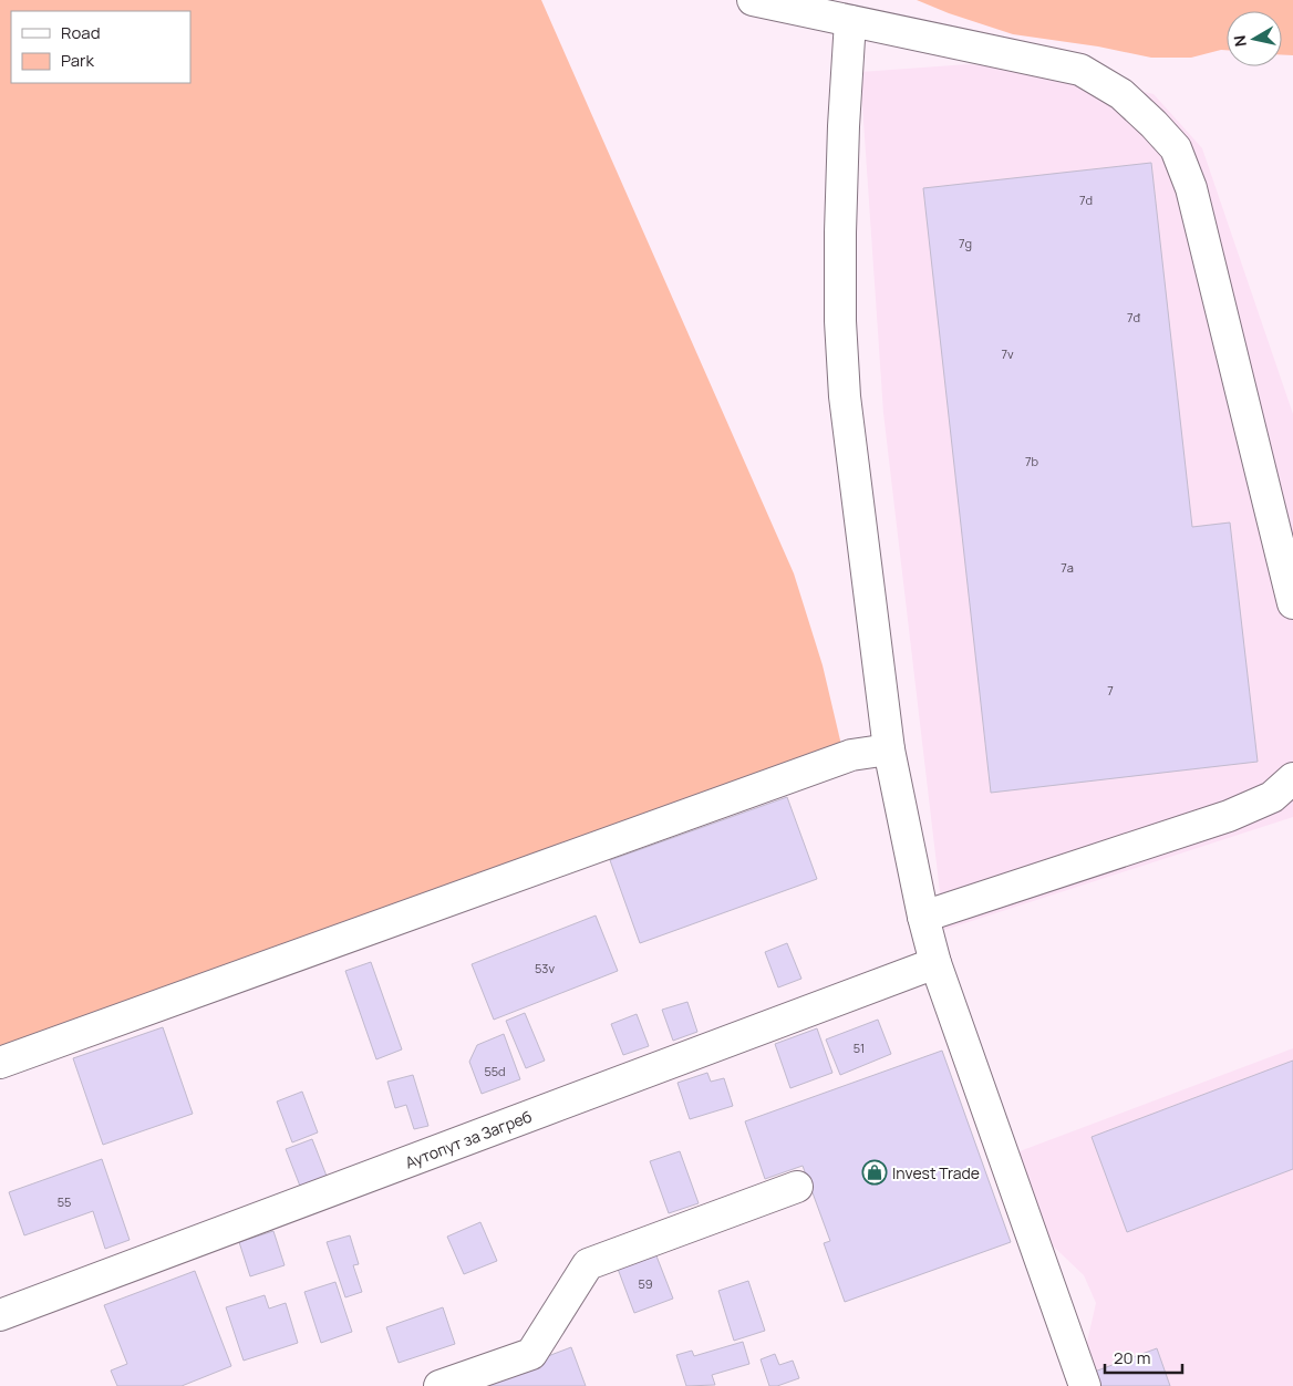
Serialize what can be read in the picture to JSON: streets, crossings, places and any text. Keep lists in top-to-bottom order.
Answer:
{
  "streets": {
    "street": ["Аутопут за Загреб"]
  },
  "places": {
    "shop": ["Invest Trade"]
  },
  "house_numbers": [
    "7d",
    "7g",
    "7đ",
    "7v",
    "7b",
    "7a",
    "7",
    "53v",
    "51",
    "55d",
    "55",
    "59"
  ],
  "legend": ["Road", "Park"],
  "scale_bar": "20 m",
  "north": "left"
}
